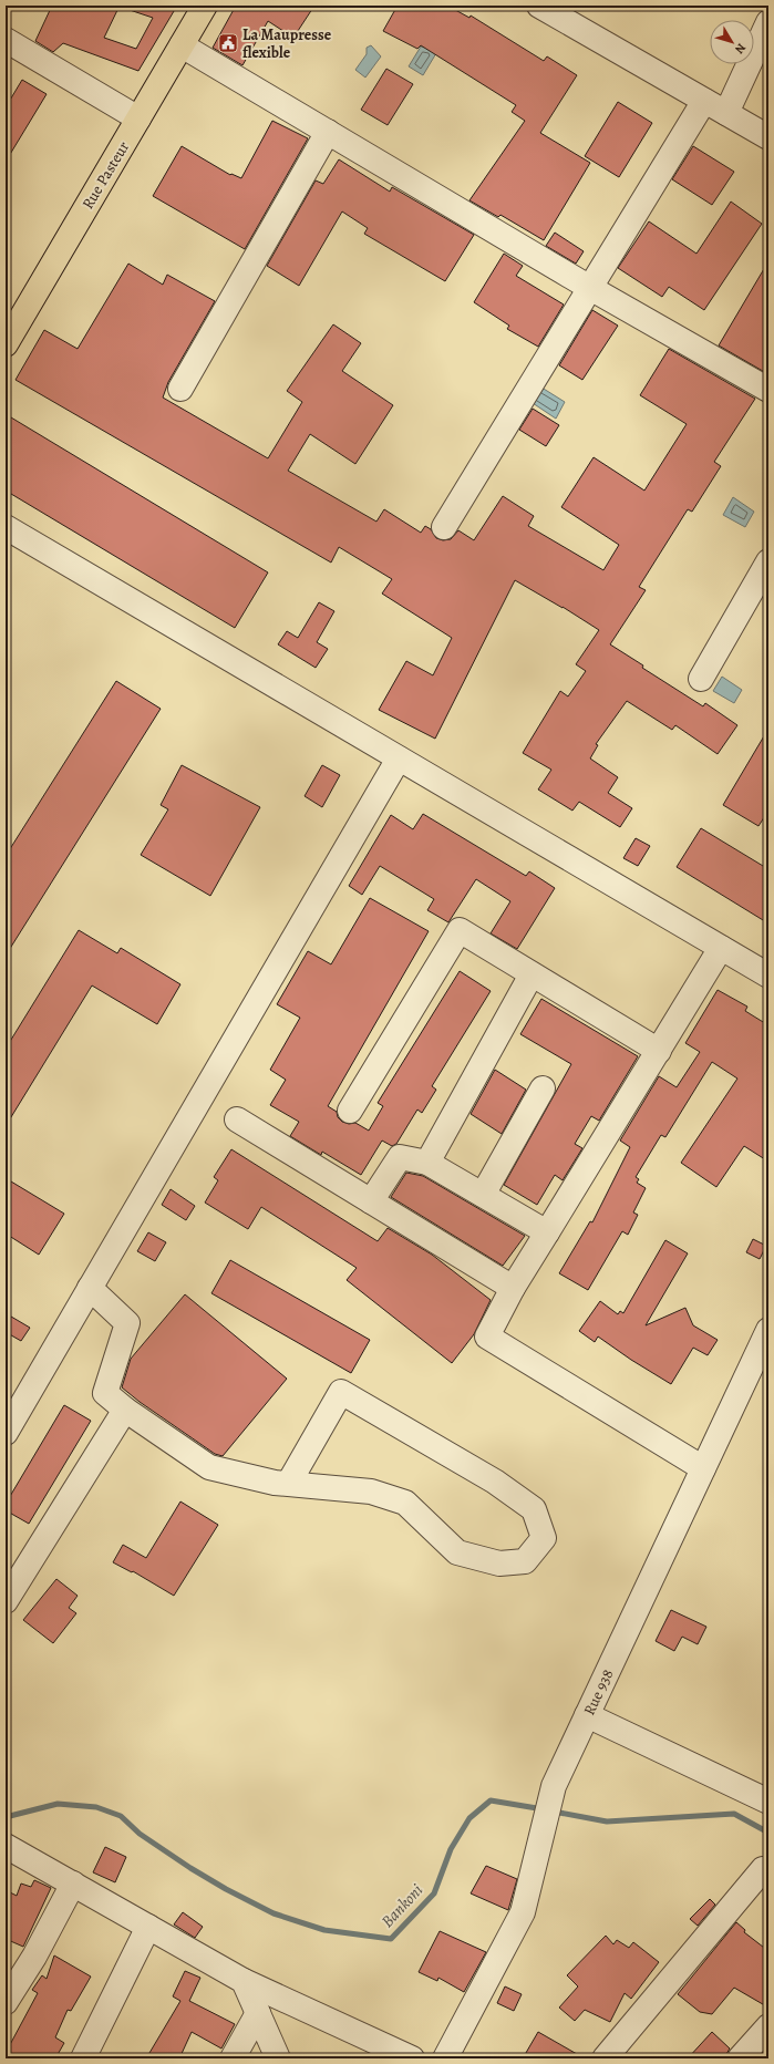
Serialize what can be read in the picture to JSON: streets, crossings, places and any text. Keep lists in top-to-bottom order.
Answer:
{
  "streets": {
    "main road": ["Rue Pasteur"],
    "street": ["Rue 938"]
  },
  "water": ["Bankoni"],
  "places": {
    "public building": ["La Maupresse flexible"]
  },
  "north": "bottom right"
}
